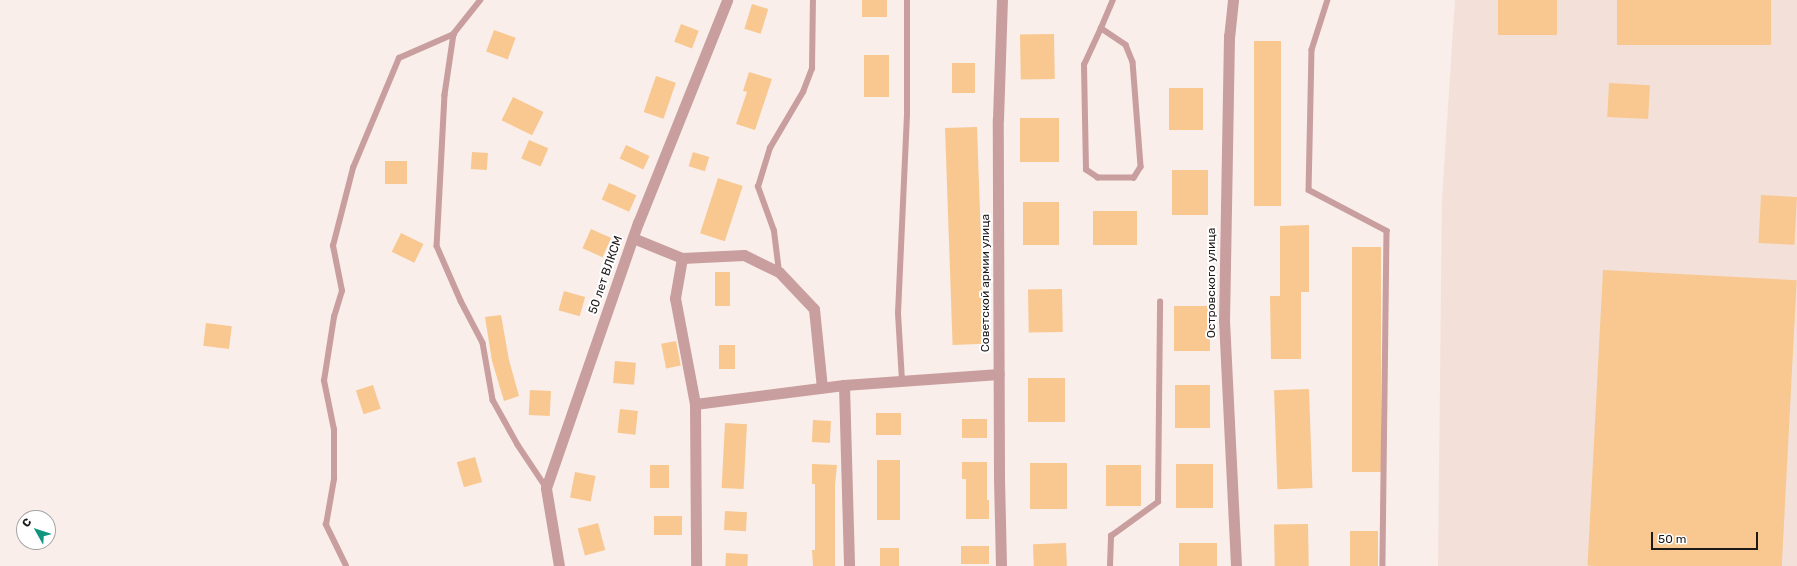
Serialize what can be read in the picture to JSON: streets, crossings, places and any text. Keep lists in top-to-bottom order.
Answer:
{
  "streets": {
    "street": ["50 лет ВЛКСМ", "Советской армии улица", "Островского улица"]
  },
  "scale_bar": "50 m",
  "north": "top left"
}
